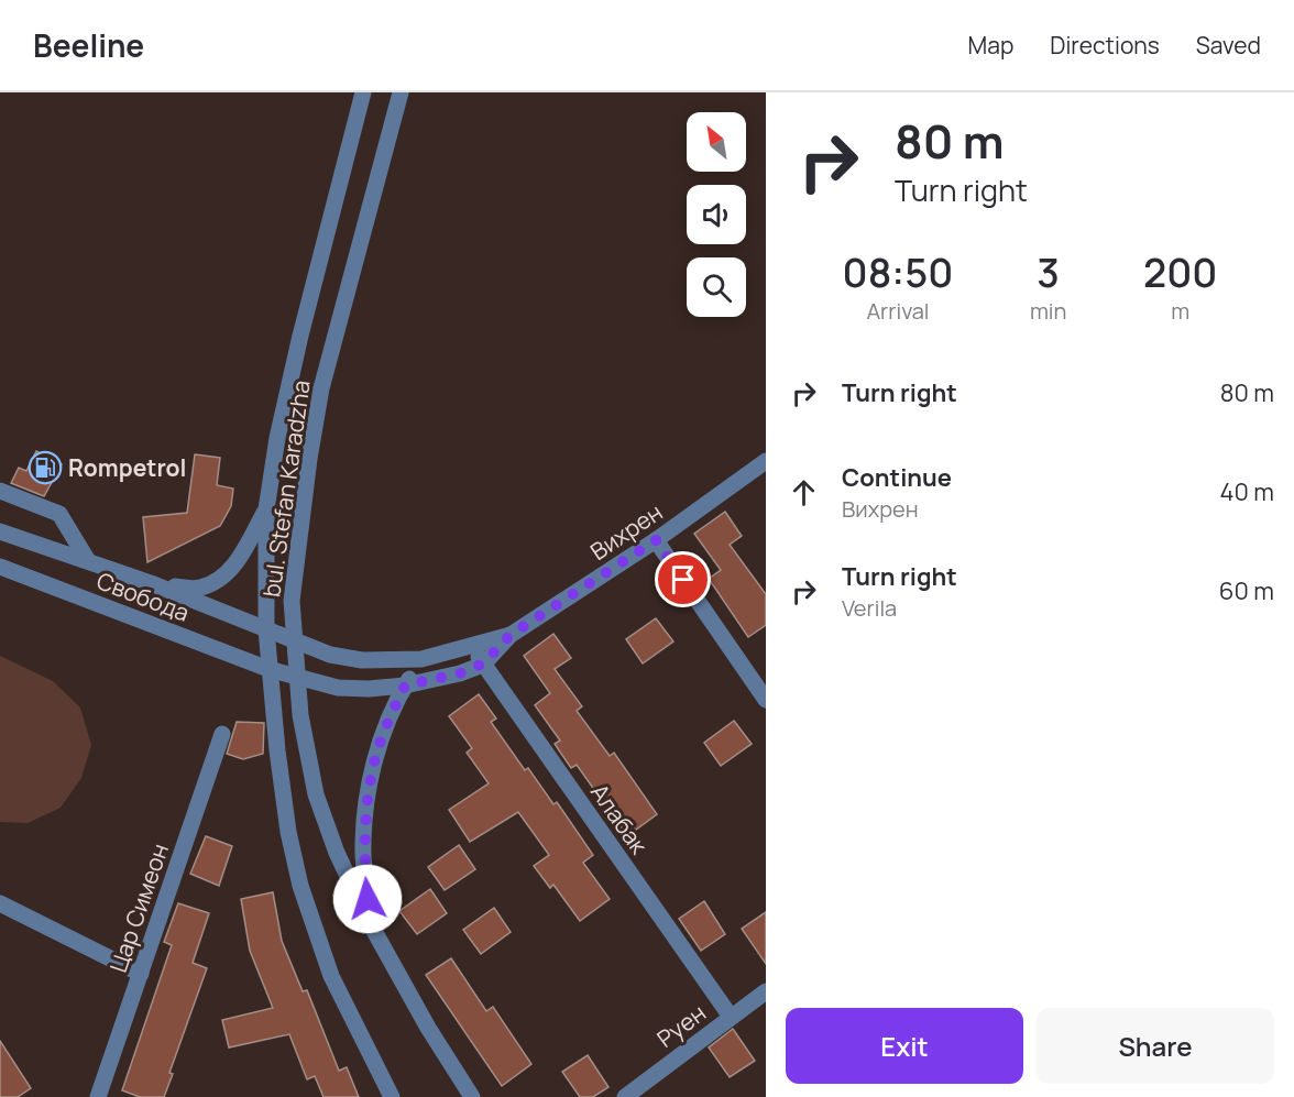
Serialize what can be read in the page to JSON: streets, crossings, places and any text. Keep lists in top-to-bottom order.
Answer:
{
  "streets": {
    "street": [
      "bul. Stefan Karadzha",
      "Вихрен",
      "Свобода",
      "Алабак",
      "Цар Симеон",
      "Руен"
    ]
  },
  "crossings": [
    ["bul. Stefan Karadzha", "Свобода"],
    ["Вихрен", "Свобода"],
    ["Свобода", "Алабак"],
    ["Алабак", "Руен"]
  ],
  "places": {
    "fuel station": ["Rompetrol"]
  },
  "north": "top left",
  "page": {
    "header": "Beeline",
    "nav": ["Map", "Directions", "Saved"],
    "turn": ["80 m", "Turn right"],
    "eta": [
      "08:50",
      "Arrival",
      "3",
      "min",
      "200",
      "m"
    ],
    "list": [
      {
        "name": "Turn right",
        "value": "80 m"
      },
      {
        "name": "Continue",
        "note": "Вихрен",
        "value": "40 m"
      },
      {
        "name": "Turn right",
        "note": "Verila",
        "value": "60 m"
      }
    ],
    "buttons": ["Exit", "Share"]
  }
}
